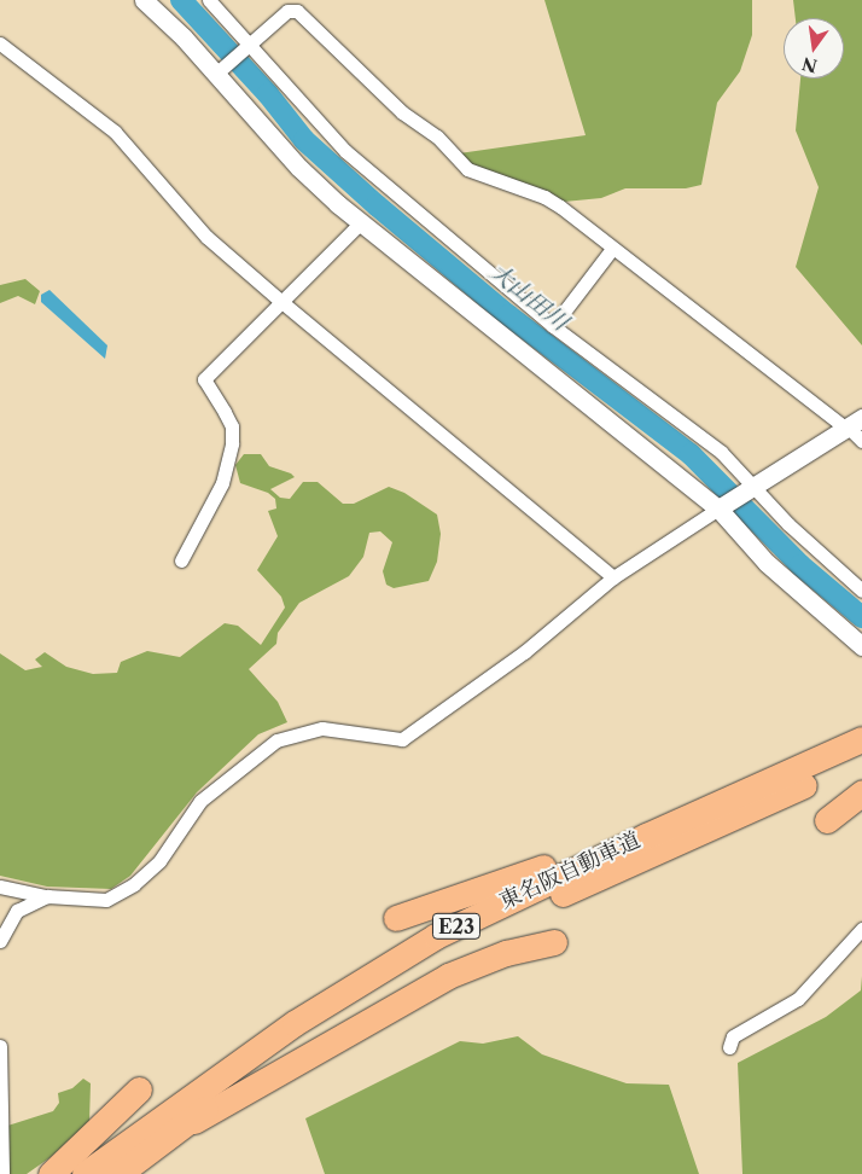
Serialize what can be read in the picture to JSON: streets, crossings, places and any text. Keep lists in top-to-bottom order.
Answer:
{
  "streets": {
    "highway": ["東名阪自動車道", "E23"]
  },
  "water": ["大山田川"],
  "north": "bottom"
}
